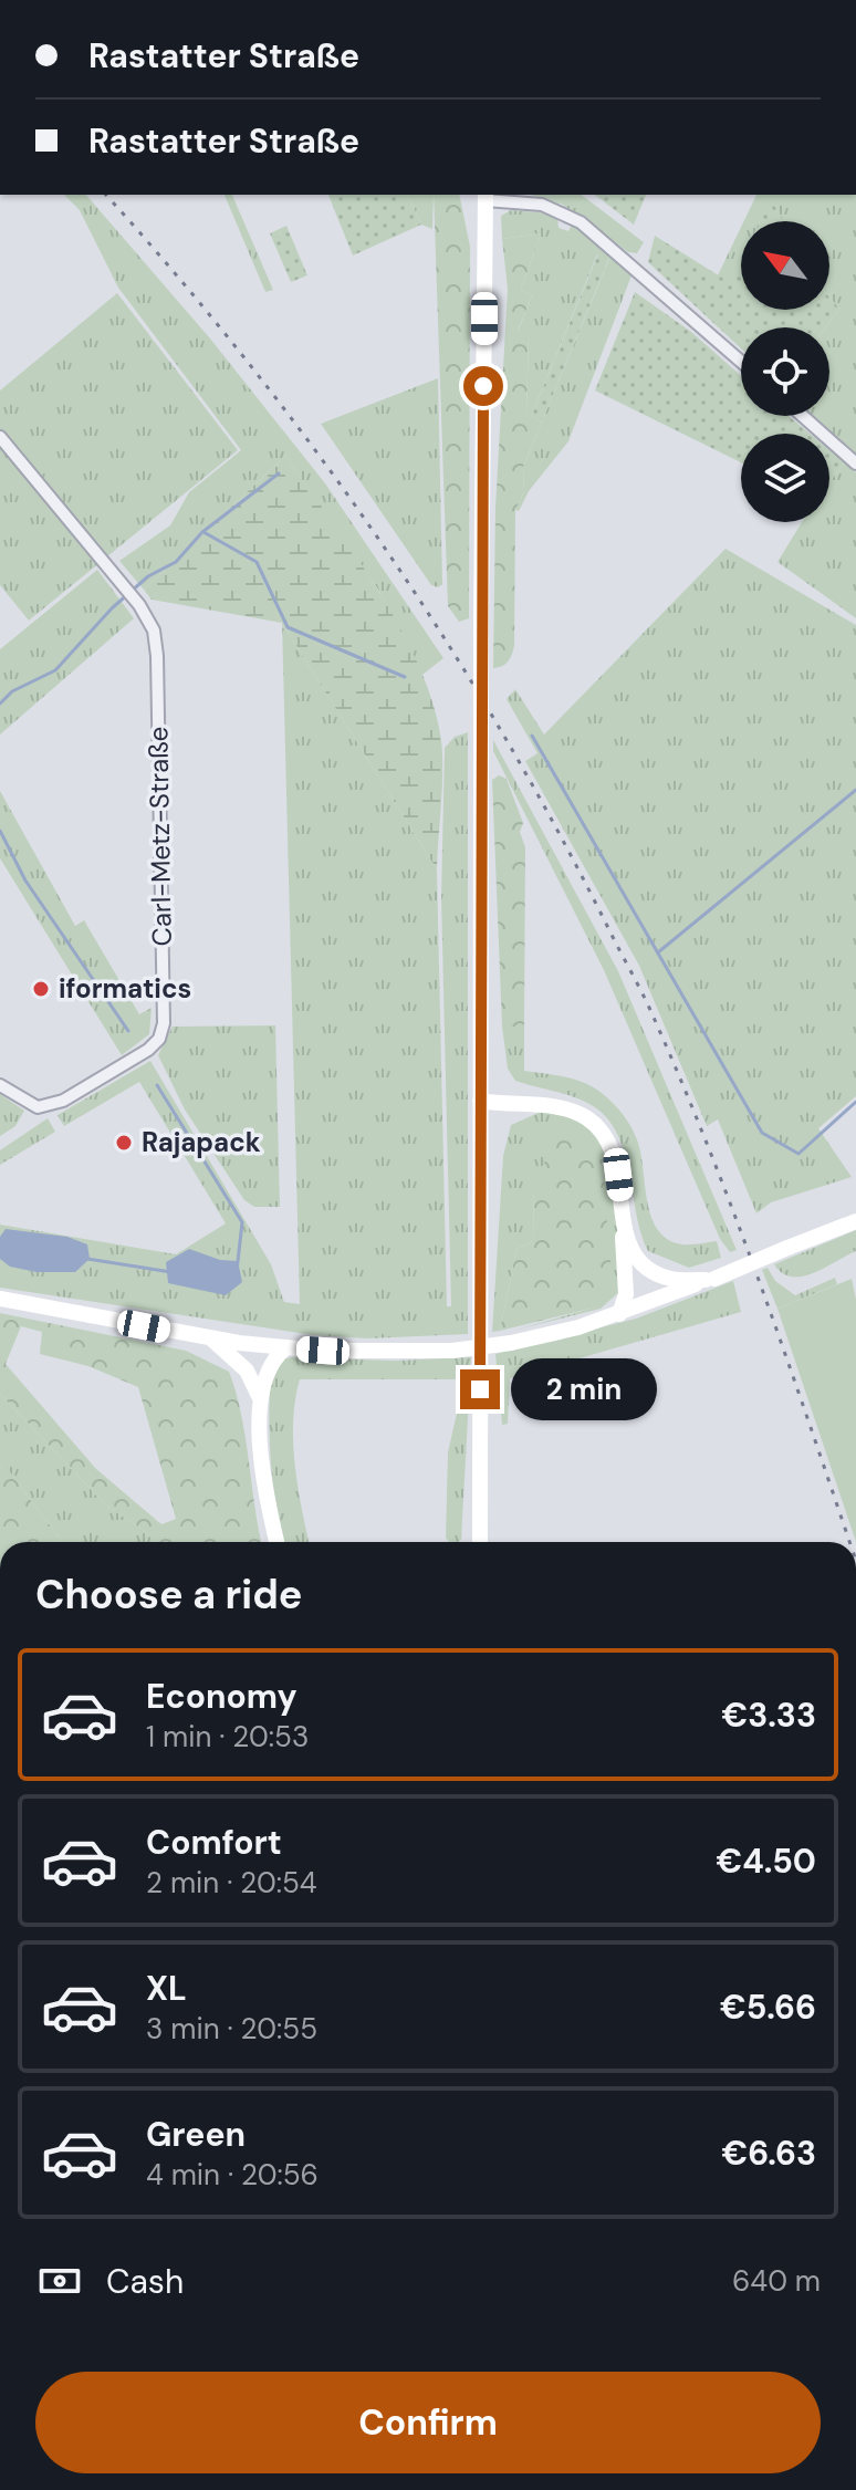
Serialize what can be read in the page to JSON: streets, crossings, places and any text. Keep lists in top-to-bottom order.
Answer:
{
  "streets": {
    "street": ["Carl-Metz-Straße"]
  },
  "places": ["iformatics", "Rajapack"],
  "north": "top left",
  "page": {
    "banner": ["Rastatter Straße", "Rastatter Straße"],
    "bubble": "2 min",
    "heading": "Choose a ride",
    "list": [
      {
        "name": "Economy",
        "note": "1 min · 20:53",
        "value": "€3.33"
      },
      {
        "name": "Comfort",
        "note": "2 min · 20:54",
        "value": "€4.50"
      },
      {
        "name": "XL",
        "note": "3 min · 20:55",
        "value": "€5.66"
      },
      {
        "name": "Green",
        "note": "4 min · 20:56",
        "value": "€6.63"
      }
    ],
    "pay": ["Cash", "640 m"],
    "buttons": "Confirm"
  }
}
